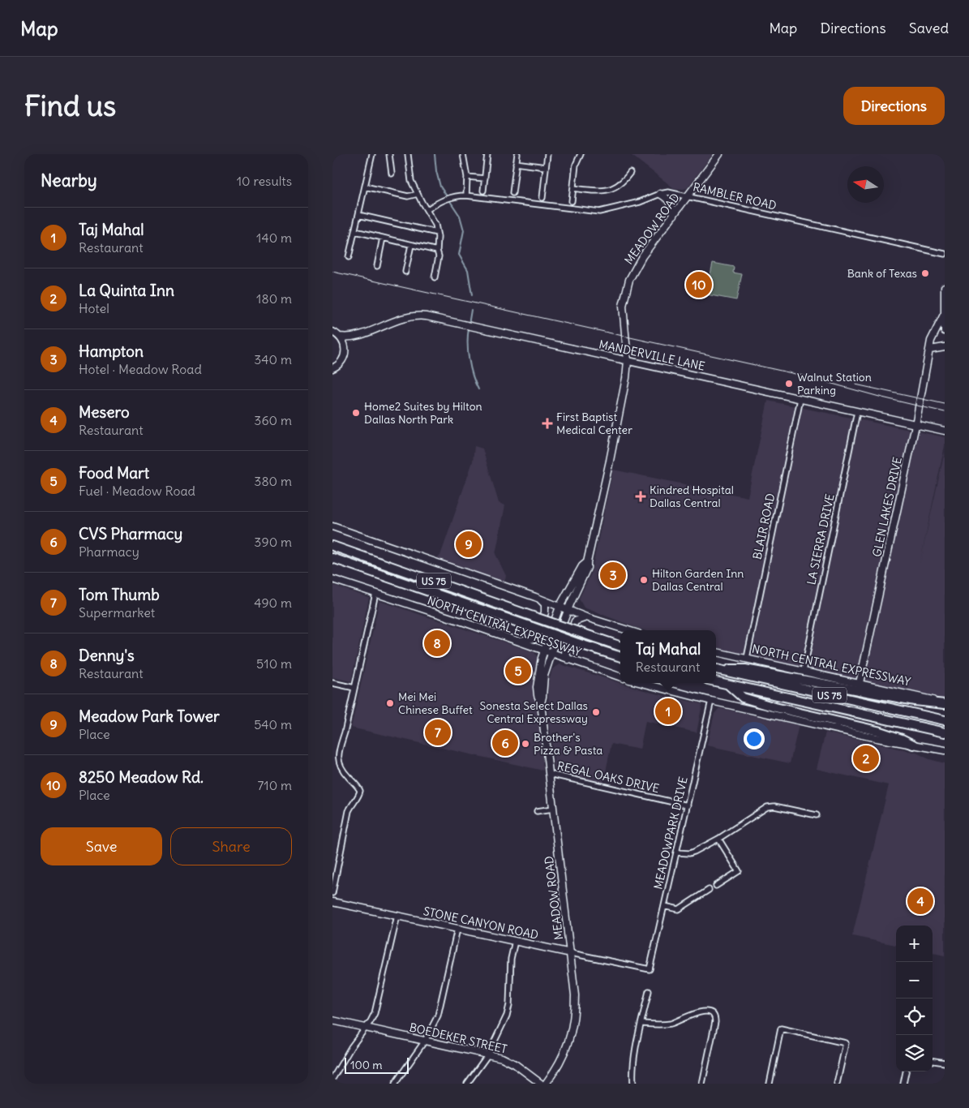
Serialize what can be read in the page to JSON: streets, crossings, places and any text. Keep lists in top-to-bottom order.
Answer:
{
  "streets": {
    "highway": ["US 75", "NORTH CENTRAL EXPRESSWAY"],
    "street": [
      "RAMBLER ROAD",
      "MEADOW ROAD",
      "MANDERVILLE LANE",
      "GLEN LAKES DRIVE",
      "BLAIR ROAD",
      "LA SIERRA DRIVE",
      "REGAL OAKS DRIVE",
      "MEADOWPARK DRIVE",
      "STONE CANYON ROAD",
      "BOEDEKER STREET"
    ]
  },
  "crossings": [
    ["RAMBLER ROAD", "MEADOW ROAD"],
    ["MEADOW ROAD", "MANDERVILLE LANE"],
    ["MEADOW ROAD", "NORTH CENTRAL EXPRESSWAY"],
    ["MEADOW ROAD", "REGAL OAKS DRIVE"],
    ["MEADOW ROAD", "STONE CANYON ROAD"],
    ["MANDERVILLE LANE", "GLEN LAKES DRIVE"],
    ["MANDERVILLE LANE", "BLAIR ROAD"],
    ["MANDERVILLE LANE", "LA SIERRA DRIVE"],
    ["GLEN LAKES DRIVE", "NORTH CENTRAL EXPRESSWAY"],
    ["BLAIR ROAD", "NORTH CENTRAL EXPRESSWAY"],
    ["LA SIERRA DRIVE", "NORTH CENTRAL EXPRESSWAY"],
    ["REGAL OAKS DRIVE", "MEADOWPARK DRIVE"],
    ["MEADOWPARK DRIVE", "STONE CANYON ROAD"]
  ],
  "places": {
    "other": [
      "Bank of Texas",
      "Walnut Station Parking",
      "Home2 Suites by Hilton Dallas North Park",
      "Hilton Garden Inn Dallas Central",
      "Mei Mei Chinese Buffet",
      "Sonesta Select Dallas Central Expressway",
      "Brother's Pizza & Pasta"
    ],
    "health": ["First Baptist Medical Center", "Kindred Hospital Dallas Central"]
  },
  "scale_bar": "100 m",
  "north": "left",
  "page": {
    "header": "Map",
    "nav": ["Map", "Directions", "Saved"],
    "buttons": [
      "Directions",
      ["Save", "Share"]
    ],
    "title": "Find us",
    "heading": ["Nearby", "10 results"],
    "list": [
      {
        "mark": "1",
        "name": "Taj Mahal",
        "note": "Restaurant",
        "value": "140 m"
      },
      {
        "mark": "2",
        "name": "La Quinta Inn",
        "note": "Hotel",
        "value": "180 m"
      },
      {
        "mark": "3",
        "name": "Hampton",
        "note": "Hotel · Meadow Road",
        "value": "340 m"
      },
      {
        "mark": "4",
        "name": "Mesero",
        "note": "Restaurant",
        "value": "360 m"
      },
      {
        "mark": "5",
        "name": "Food Mart",
        "note": "Fuel · Meadow Road",
        "value": "380 m"
      },
      {
        "mark": "6",
        "name": "CVS Pharmacy",
        "note": "Pharmacy",
        "value": "390 m"
      },
      {
        "mark": "7",
        "name": "Tom Thumb",
        "note": "Supermarket",
        "value": "490 m"
      },
      {
        "mark": "8",
        "name": "Denny's",
        "note": "Restaurant",
        "value": "510 m"
      },
      {
        "mark": "9",
        "name": "Meadow Park Tower",
        "note": "Place",
        "value": "540 m"
      },
      {
        "mark": "10",
        "name": "8250 Meadow Rd.",
        "note": "Place",
        "value": "710 m"
      }
    ],
    "pins": [
      "10",
      "9",
      "3",
      "8",
      "5",
      "1",
      "7",
      "6",
      "2",
      "4"
    ],
    "popup": ["Taj Mahal", "Restaurant"],
    "map_buttons": ["+", "−"],
    "scale": "100 m"
  }
}
